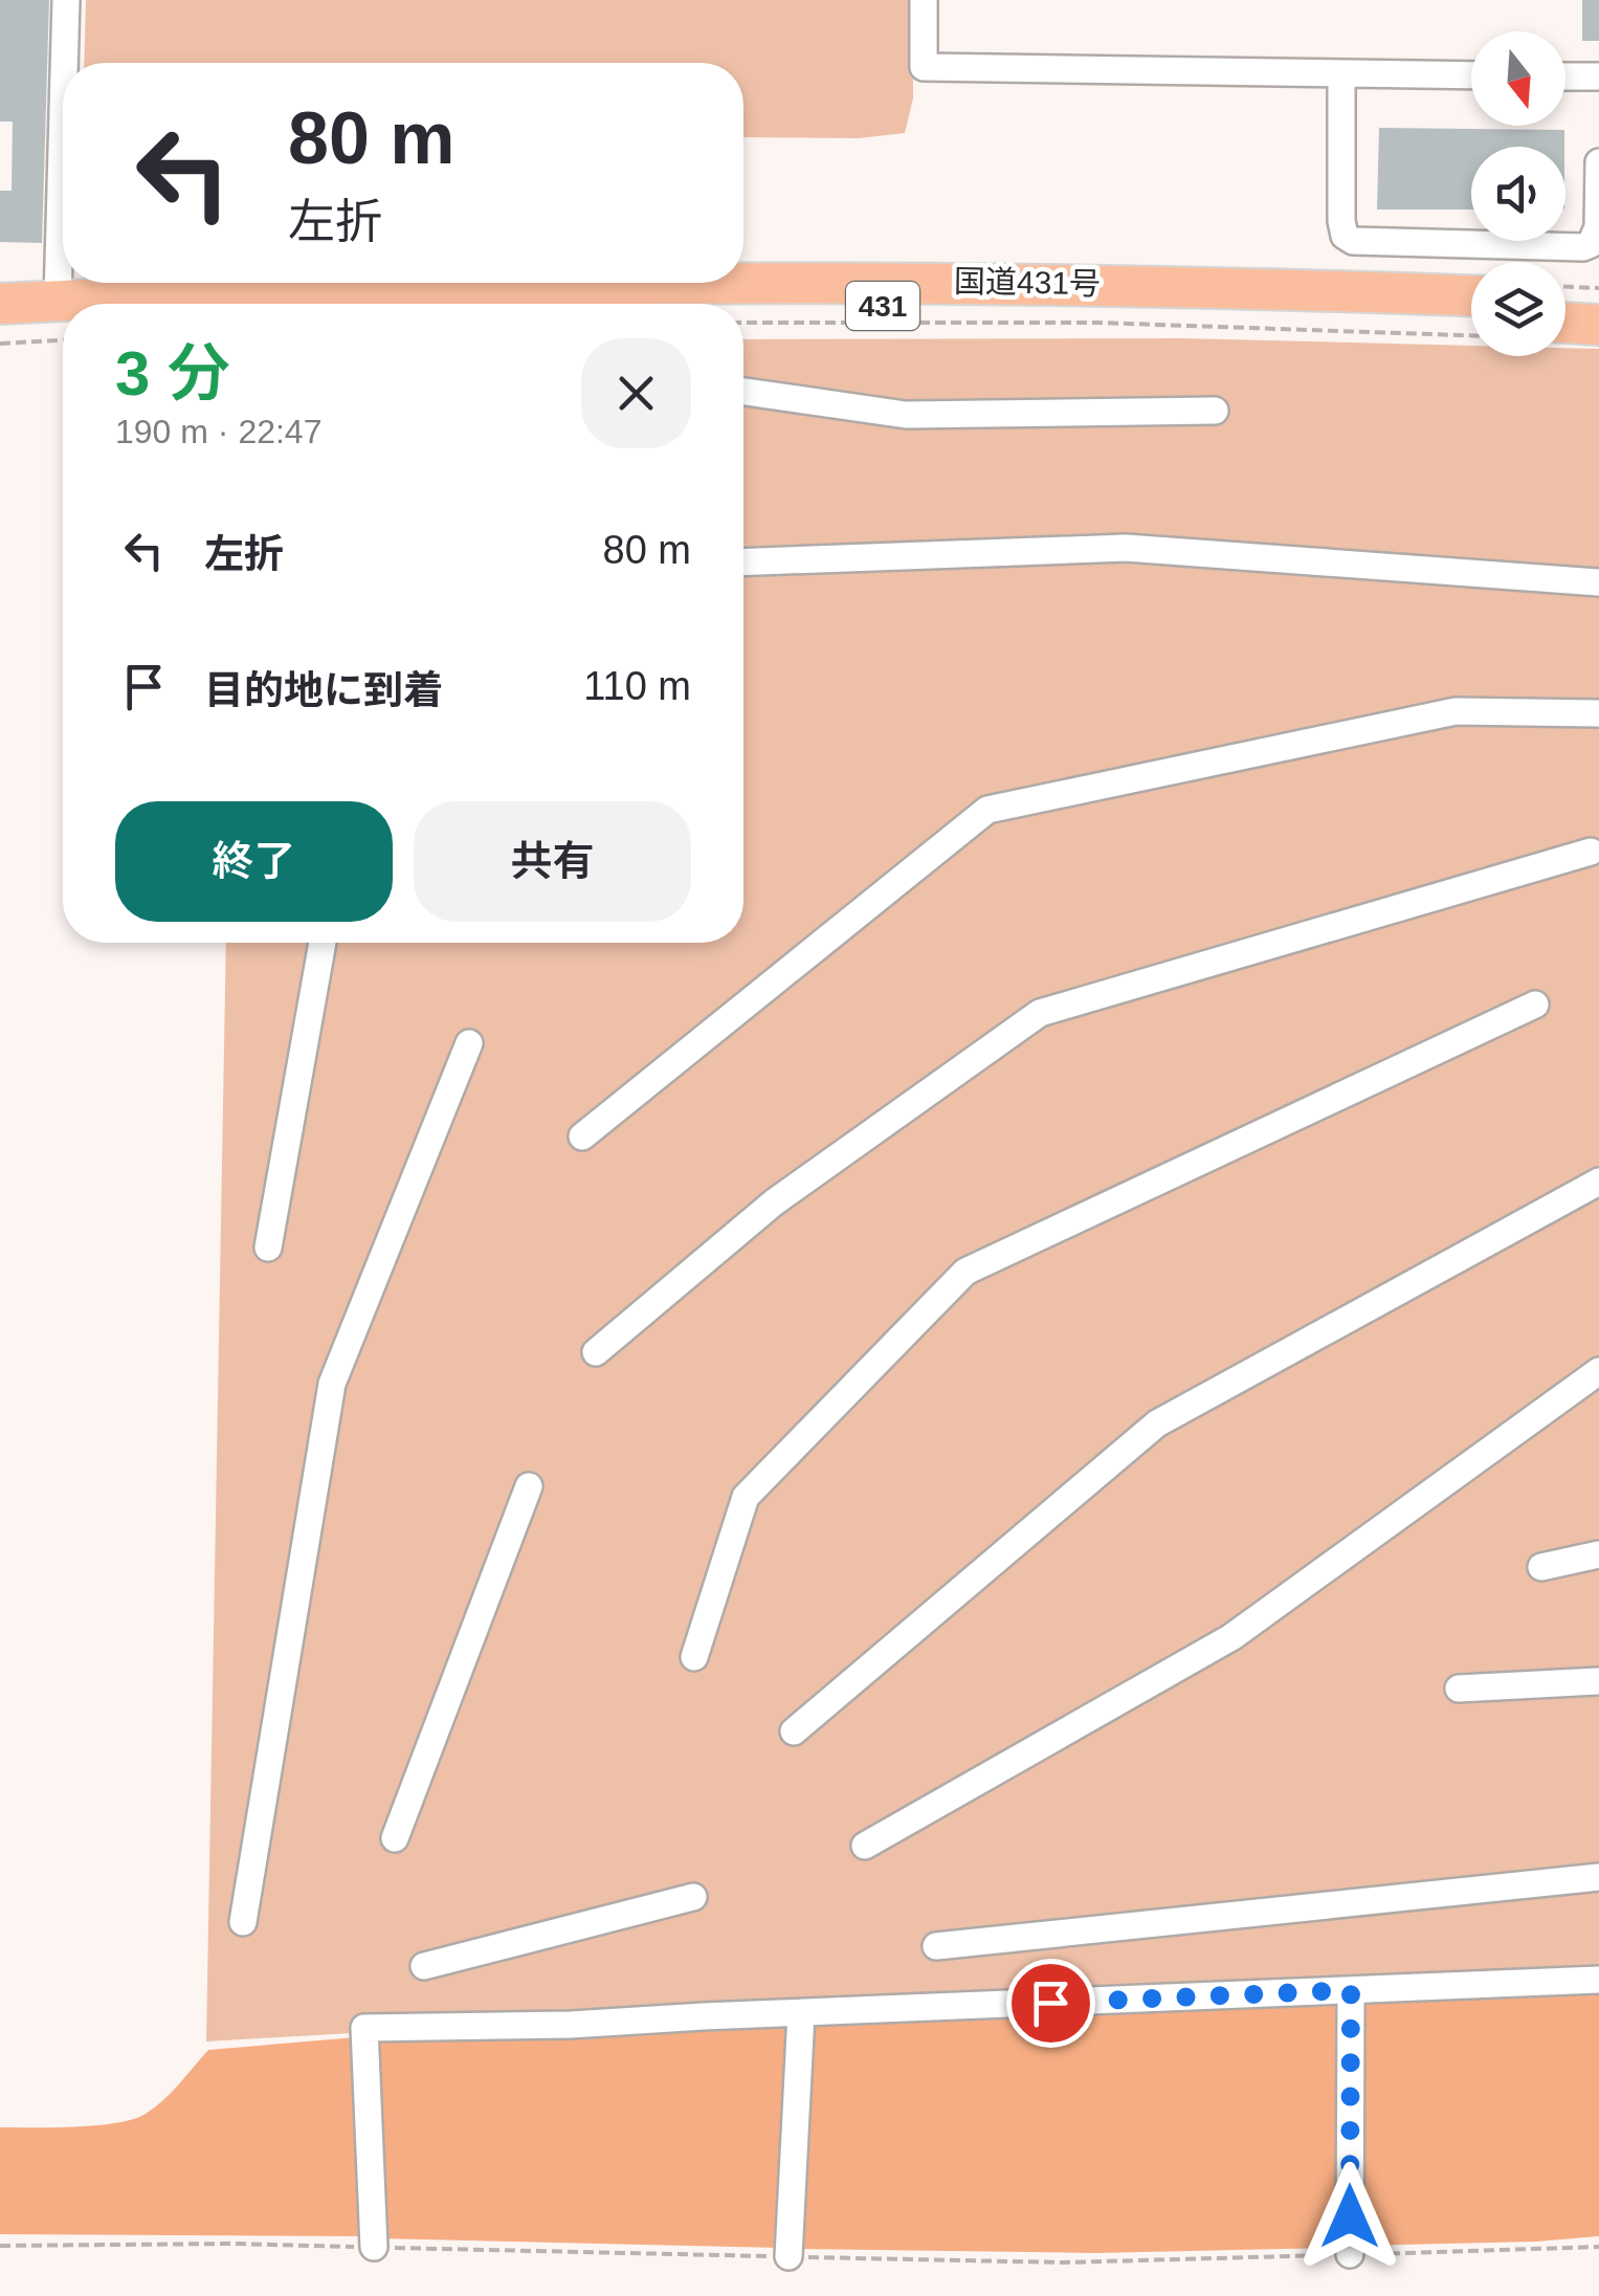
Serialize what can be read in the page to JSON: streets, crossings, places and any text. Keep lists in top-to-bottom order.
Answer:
{
  "streets": {
    "highway": ["国道431号", "431"]
  },
  "north": "bottom",
  "page": {
    "turn": ["80 m", "左折"],
    "heading": ["3 分", "190 m · 22:47"],
    "list": [
      {
        "name": "左折",
        "value": "80 m"
      },
      {
        "name": "目的地に到着",
        "value": "110 m"
      }
    ],
    "buttons": ["終了", "共有"]
  }
}
